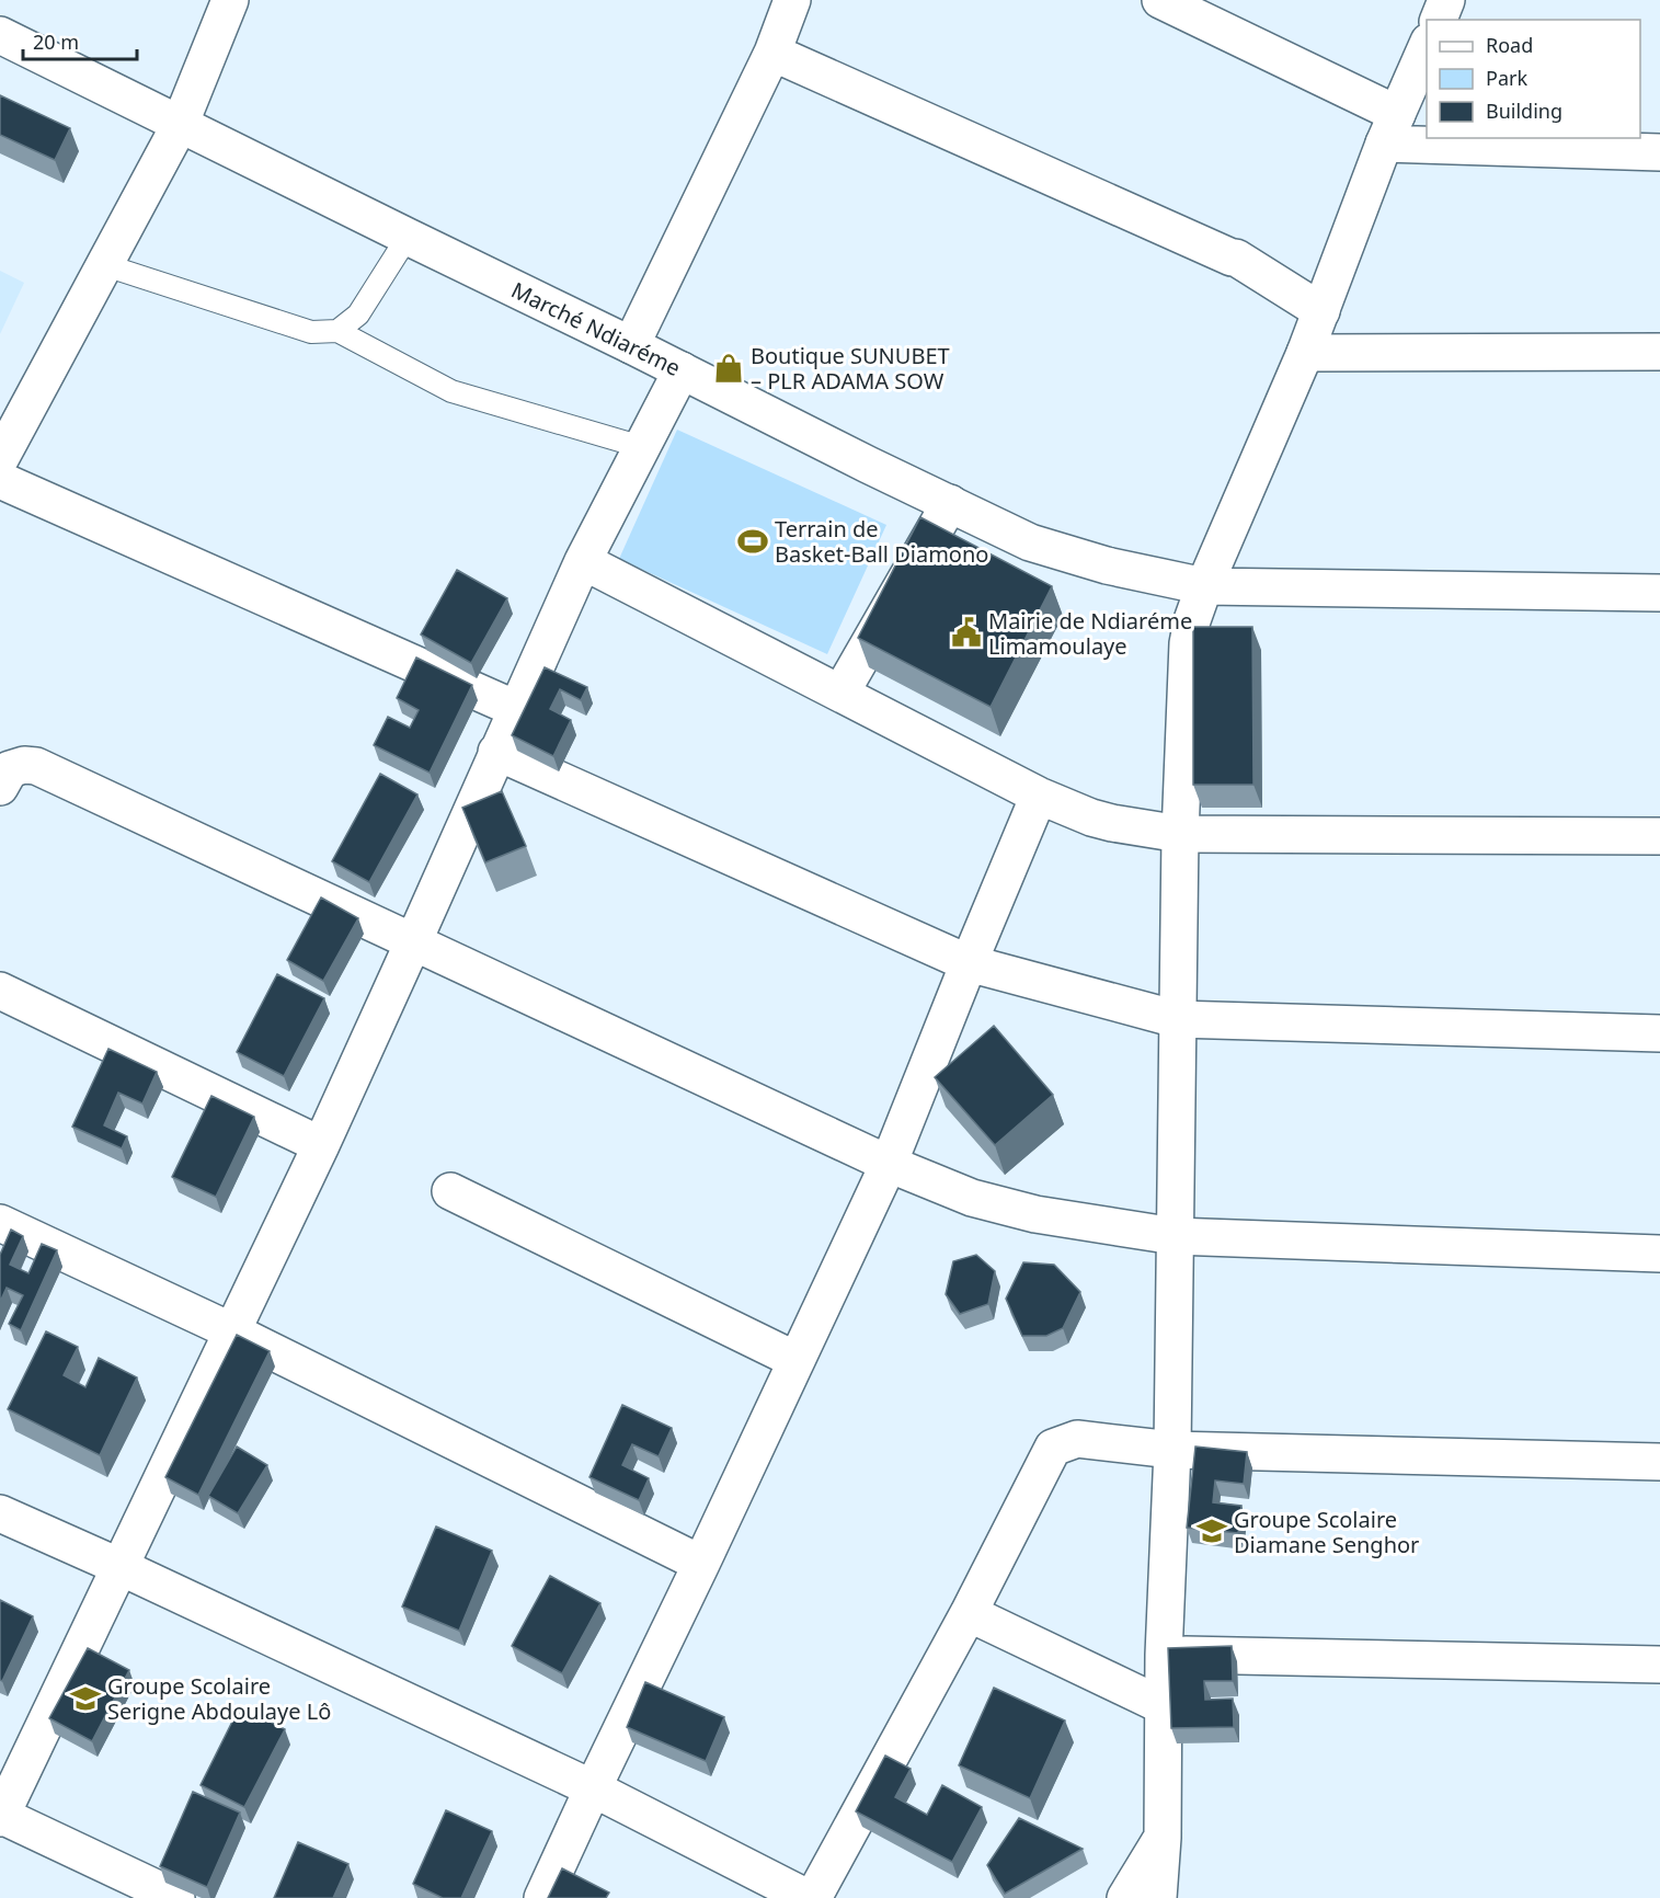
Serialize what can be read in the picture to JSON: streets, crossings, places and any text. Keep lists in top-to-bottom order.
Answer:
{
  "streets": {
    "street": ["Marché Ndiaréme"]
  },
  "places": {
    "shop": ["Boutique SUNUBET – PLR ADAMA SOW"],
    "sports": ["Terrain de Basket-Ball Diamono"],
    "public building": ["Mairie de Ndiaréme Limamoulaye"],
    "school or university": ["Groupe Scolaire Diamane Senghor", "Groupe Scolaire Serigne Abdoulaye Lô"]
  },
  "legend": ["Road", "Park", "Building"],
  "scale_bar": "20 m"
}
